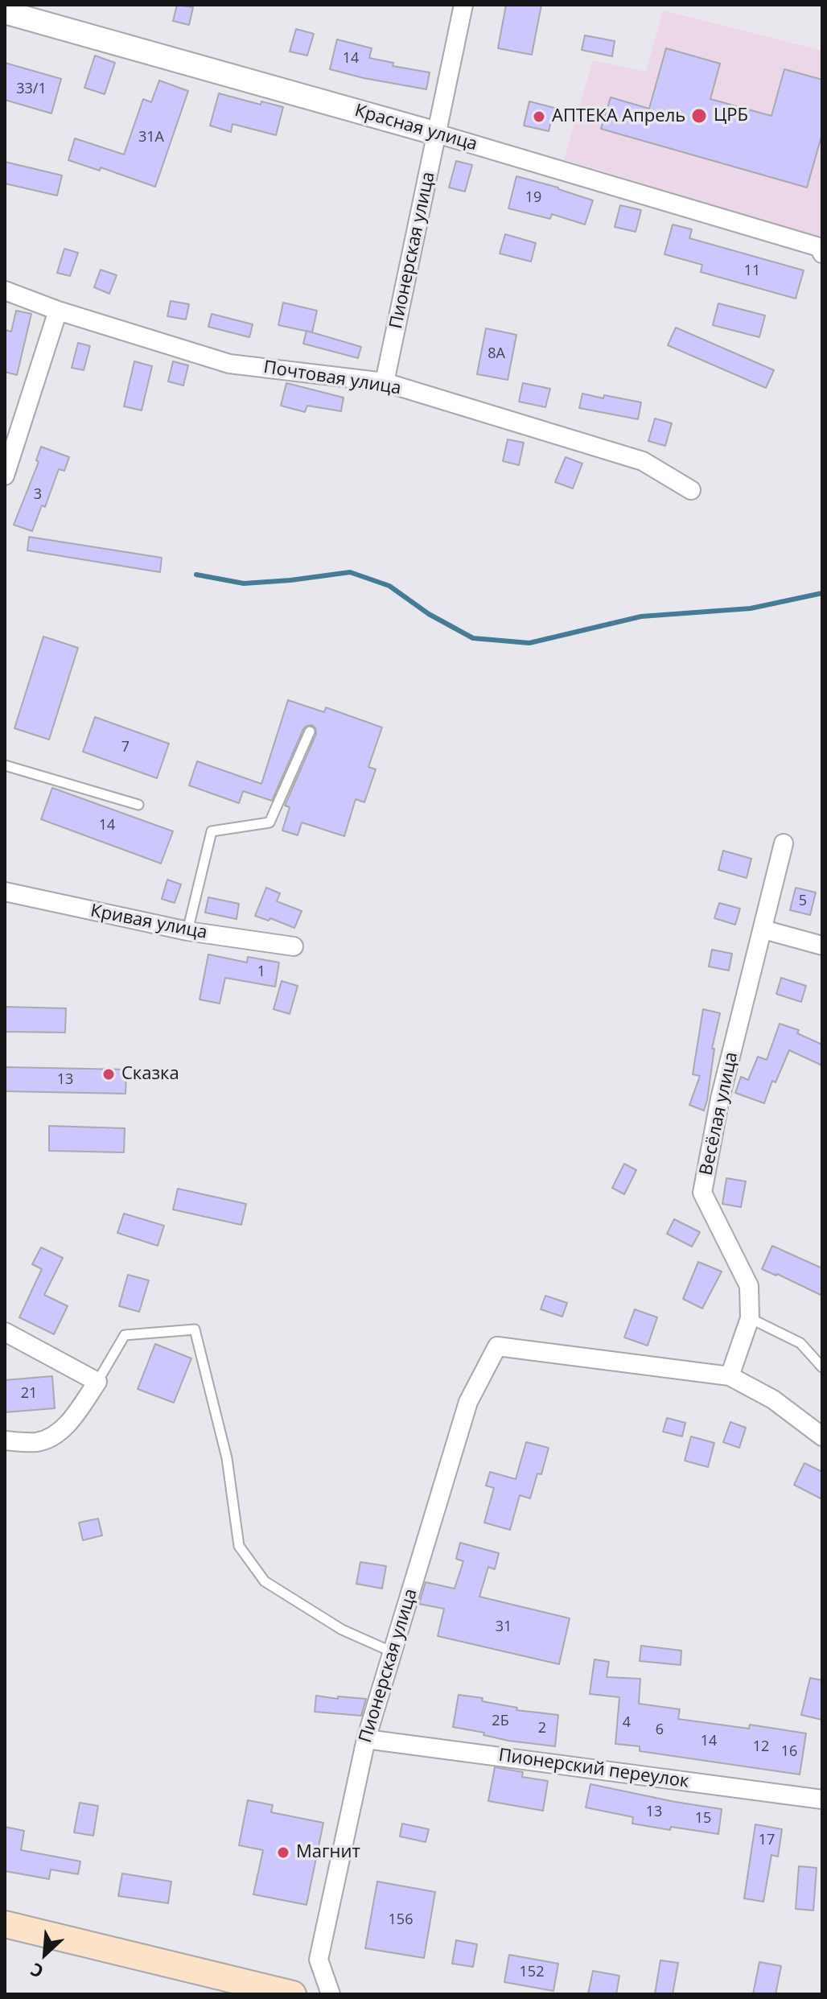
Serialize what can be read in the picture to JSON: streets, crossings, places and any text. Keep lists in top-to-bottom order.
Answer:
{
  "streets": {
    "street": [
      "Красная улица",
      "Пионерская улица",
      "Почтовая улица",
      "Кривая улица",
      "Весёлая улица",
      "Пионерский переулок"
    ]
  },
  "crossings": [
    ["Красная улица", "Пионерская улица"],
    ["Пионерская улица", "Почтовая улица"],
    ["Пионерская улица", "Весёлая улица"],
    ["Пионерская улица", "Пионерский переулок"]
  ],
  "places": [
    "ЦРБ",
    "АПТЕКА Апрель",
    "Сказка",
    "Магнит"
  ],
  "house_numbers": [
    "14",
    "33/1",
    "31А",
    "19",
    "11",
    "8А",
    "3",
    "7",
    "14",
    "5",
    "1",
    "13",
    "21",
    "31",
    "2Б",
    "4",
    "2",
    "6",
    "14",
    "12",
    "16",
    "13",
    "15",
    "17",
    "156",
    "152"
  ],
  "north": "bottom left"
}
